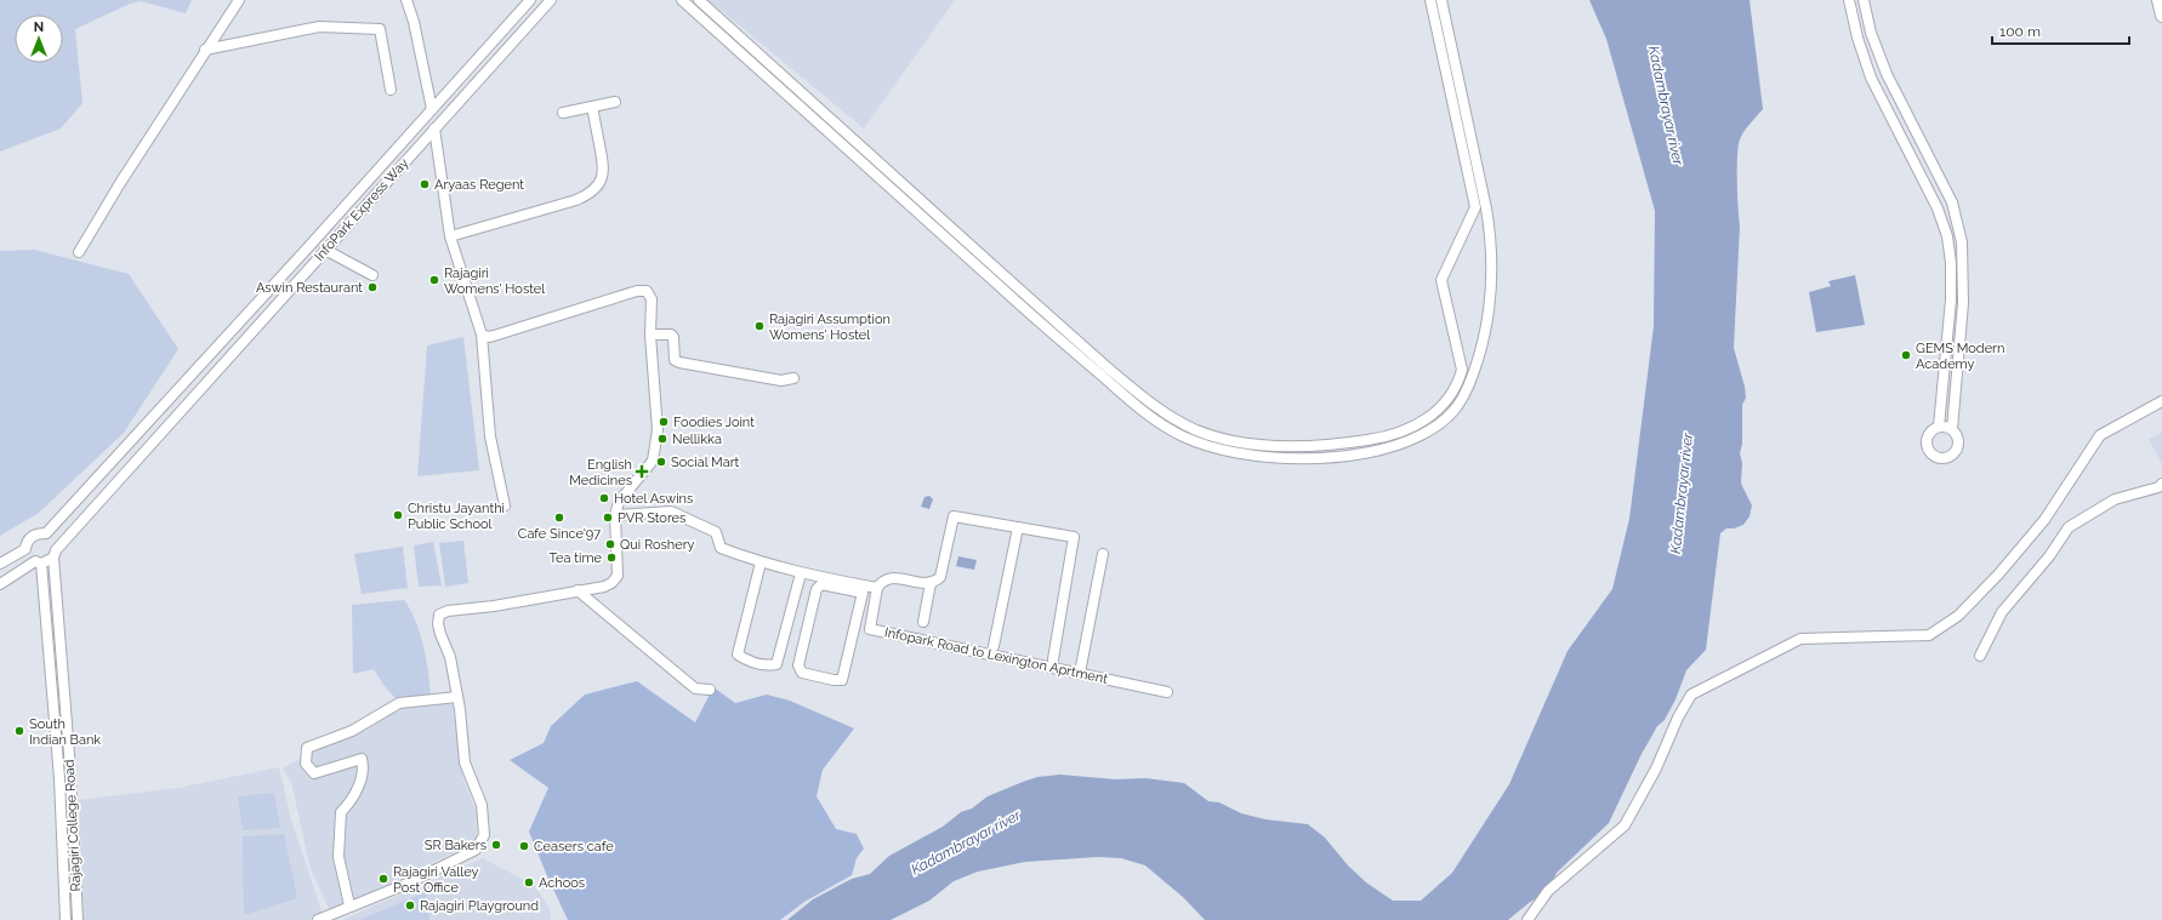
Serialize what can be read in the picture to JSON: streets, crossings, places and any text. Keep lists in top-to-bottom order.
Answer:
{
  "streets": {
    "street": ["InfoPark Express Way", "Infopark Road to Lexington Aprtment", "Rajagiri College Road"]
  },
  "crossings": [
    ["InfoPark Express Way", "Rajagiri College Road"]
  ],
  "water": ["Kadambrayar river"],
  "places": {
    "other": [
      "Aryaas Regent",
      "Rajagiri Womens' Hostel",
      "Aswin Restaurant",
      "Rajagiri Assumption Womens' Hostel",
      "GEMS Modern Academy",
      "Foodies Joint",
      "Nellikka",
      "Social Mart",
      "Hotel Aswins",
      "Christu Jayanthi Public School",
      "Cafe Since'97",
      "PVR Stores",
      "Qui Roshery",
      "Tea time",
      "South Indian Bank",
      "SR Bakers",
      "Ceasers cafe",
      "Rajagiri Valley Post Office",
      "Achoos",
      "Rajagiri Playground"
    ],
    "health": ["English Medicines"]
  },
  "scale_bar": "100 m",
  "north": "top"
}
